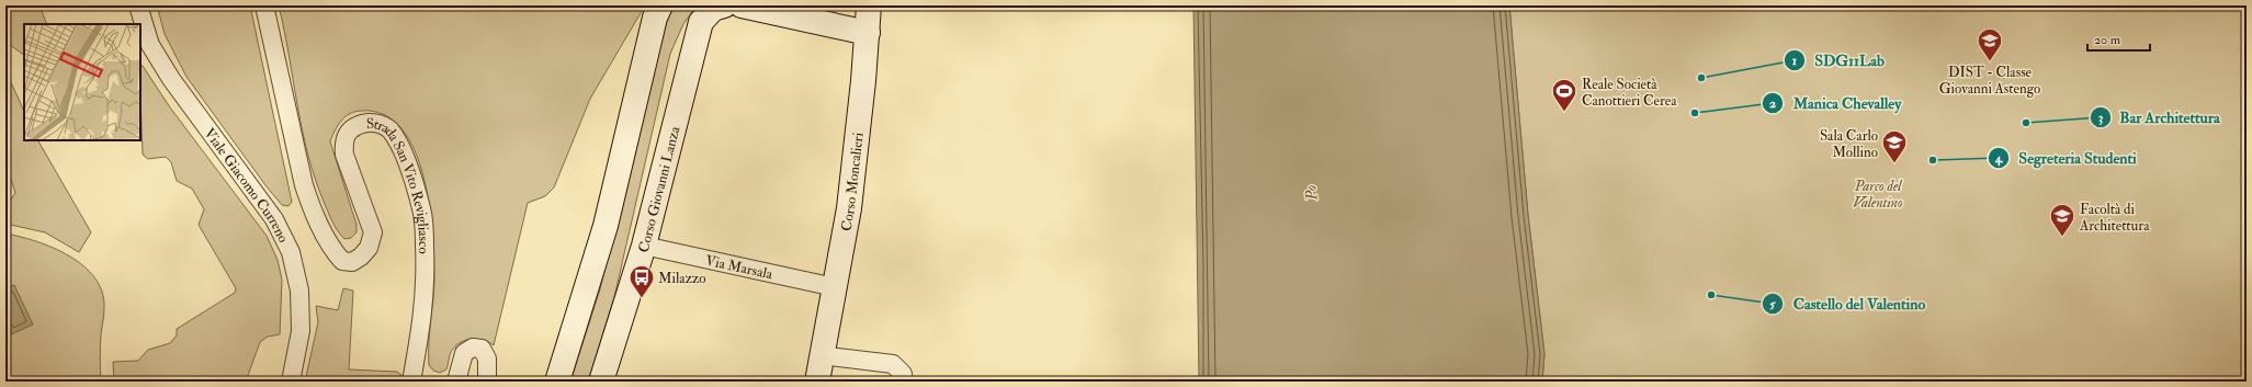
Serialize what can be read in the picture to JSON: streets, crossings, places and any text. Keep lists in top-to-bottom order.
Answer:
{
  "streets": {
    "street": [
      "Corso Moncalieri",
      "Viale Giacomo Curreno",
      "Corso Giovanni Lanza",
      "Strada San Vito Revigliasco",
      "Via Marsala"
    ]
  },
  "crossings": [
    ["Corso Moncalieri", "Via Marsala"],
    ["Corso Giovanni Lanza", "Via Marsala"]
  ],
  "water": ["Po"],
  "parks": ["Parco del Valentino"],
  "places": {
    "school or university": ["DIST - Classe Giovanni Astengo", "Sala Carlo Mollino", "Facoltà di Architettura"],
    "other": [
      "SDG11Lab",
      "Manica Chevalley",
      "Bar Architettura",
      "Segreteria Studenti",
      "Castello del Valentino"
    ],
    "sports": ["Reale Società Canottieri Cerea"],
    "bus stop": ["Milazzo"]
  },
  "scale_bar": "20 m"
}
